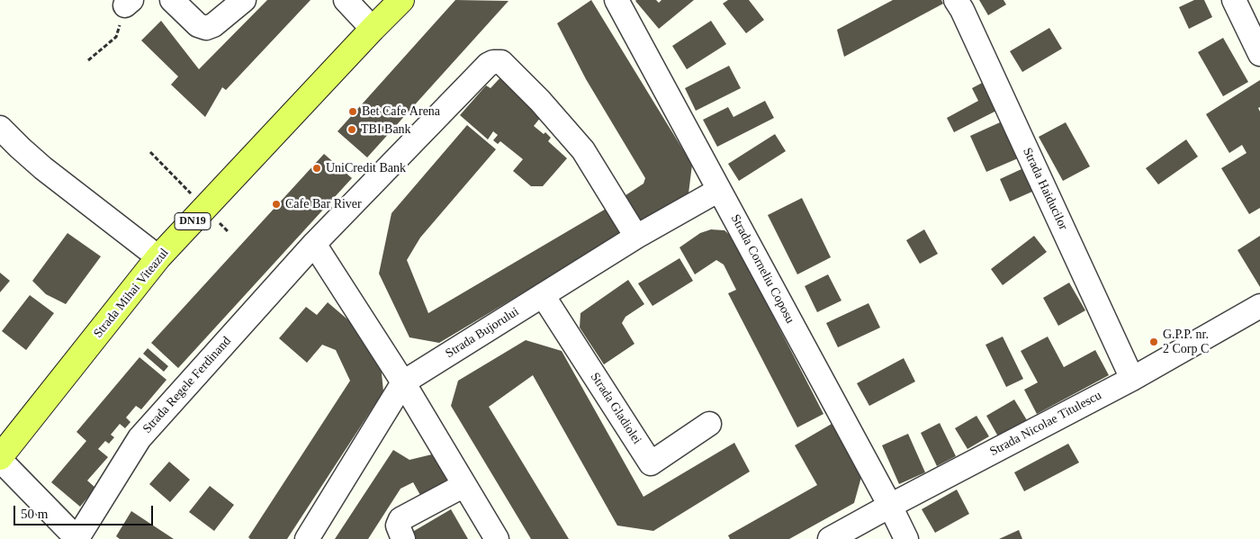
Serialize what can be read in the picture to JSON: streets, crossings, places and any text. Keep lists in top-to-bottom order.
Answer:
{
  "streets": {
    "main road": ["DN19", "Strada Mihai Viteazul"],
    "street": [
      "Strada Haiducilor",
      "Strada Corneliu Coposu",
      "Strada Bujorului",
      "Strada Regele Ferdinand",
      "Strada Gladiolei",
      "Strada Nicolae Titulescu"
    ]
  },
  "crossings": [
    ["Strada Haiducilor", "Strada Nicolae Titulescu"],
    ["Strada Corneliu Coposu", "Strada Bujorului"],
    ["Strada Corneliu Coposu", "Strada Nicolae Titulescu"],
    ["Strada Bujorului", "Strada Regele Ferdinand"],
    ["Strada Bujorului", "Strada Gladiolei"]
  ],
  "places": [
    "Bet Cafe Arena",
    "TBI Bank",
    "UniCredit Bank",
    "Cafe Bar River",
    "G.P.P. nr. 2 Corp C"
  ],
  "scale_bar": "50 m"
}
